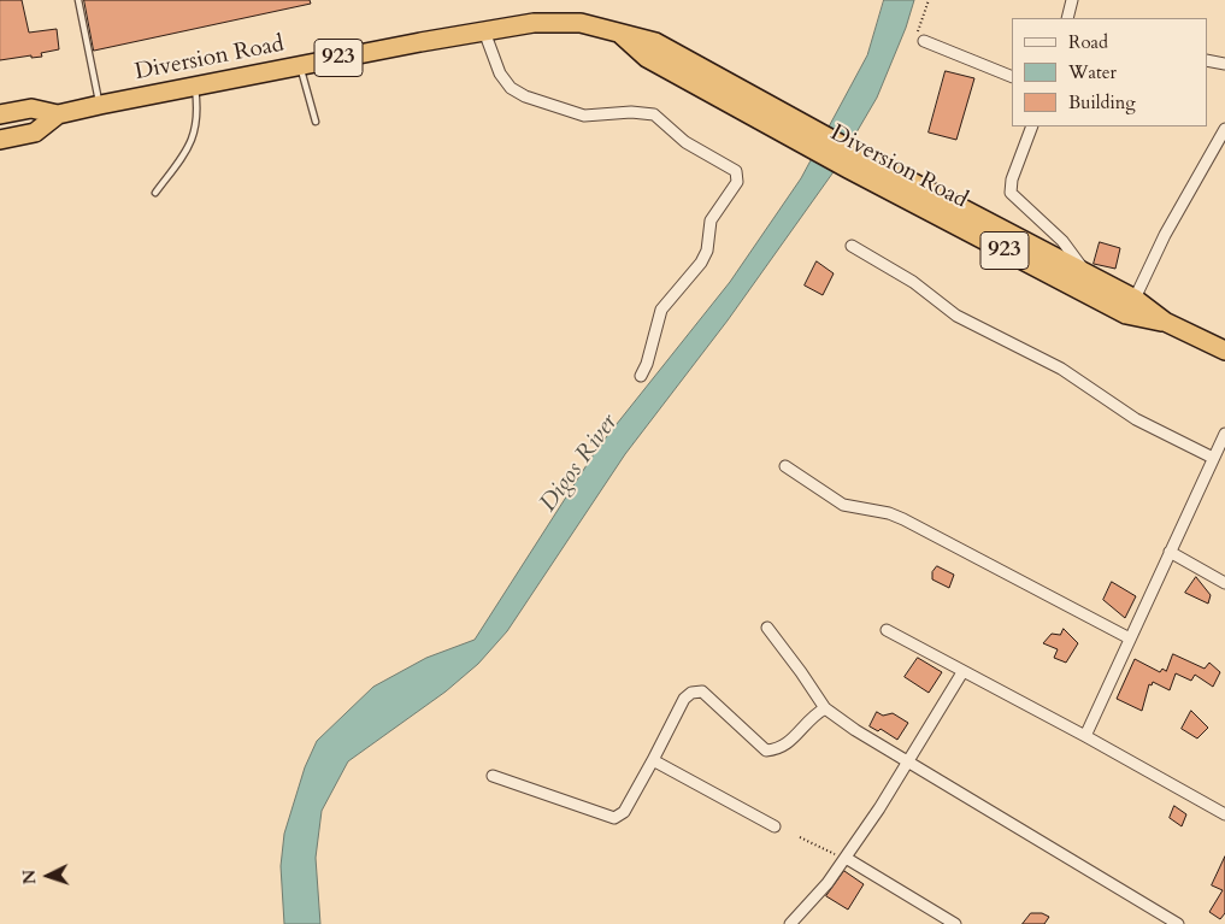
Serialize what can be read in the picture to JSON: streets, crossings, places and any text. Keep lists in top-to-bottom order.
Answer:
{
  "streets": {
    "highway": ["923", "Diversion Road"]
  },
  "water": ["Digos River"],
  "legend": ["Road", "Water", "Building"],
  "north": "left"
}
